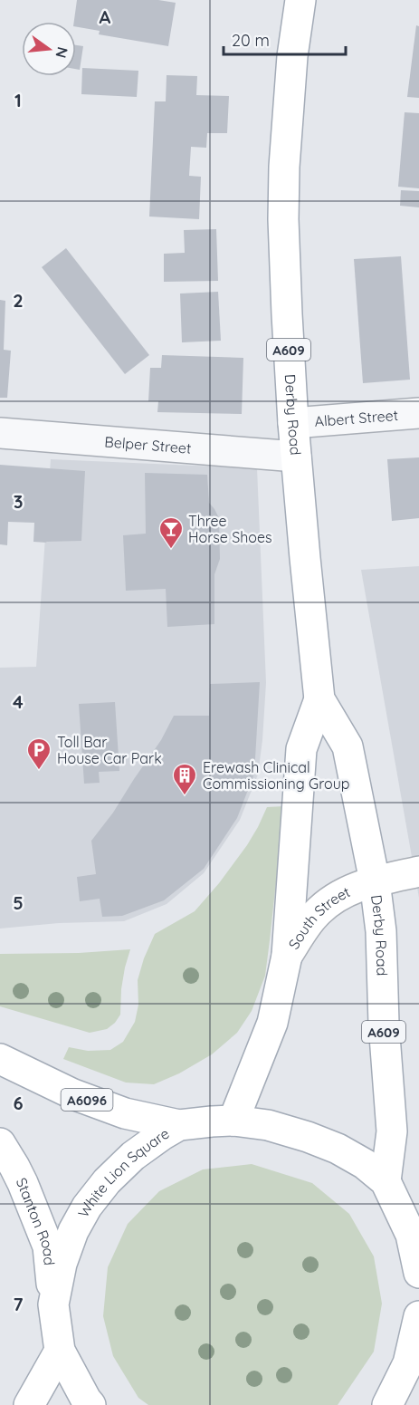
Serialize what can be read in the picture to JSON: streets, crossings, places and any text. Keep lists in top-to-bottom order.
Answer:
{
  "streets": {
    "main road": [
      "A609",
      "Derby Road",
      "South Street",
      "A6096",
      "White Lion Square",
      "Stanton Road"
    ],
    "street": ["Albert Street", "Belper Street"]
  },
  "crossings": [
    ["Derby Road", "Albert Street"],
    ["Derby Road", "Belper Street"],
    ["Derby Road", "South Street"],
    ["Derby Road", "White Lion Square"],
    ["A6096", "White Lion Square"],
    ["White Lion Square", "Stanton Road"]
  ],
  "places": {
    "bar": ["Three Horse Shoes"],
    "parking": ["Toll Bar House Car Park"],
    "building": ["Erewash Clinical Commissioning Group"]
  },
  "scale_bar": "20 m",
  "north": "right",
  "grid": {
    "columns": ["A"],
    "rows": [
      "1",
      "2",
      "3",
      "4",
      "5",
      "6",
      "7"
    ]
  }
}
